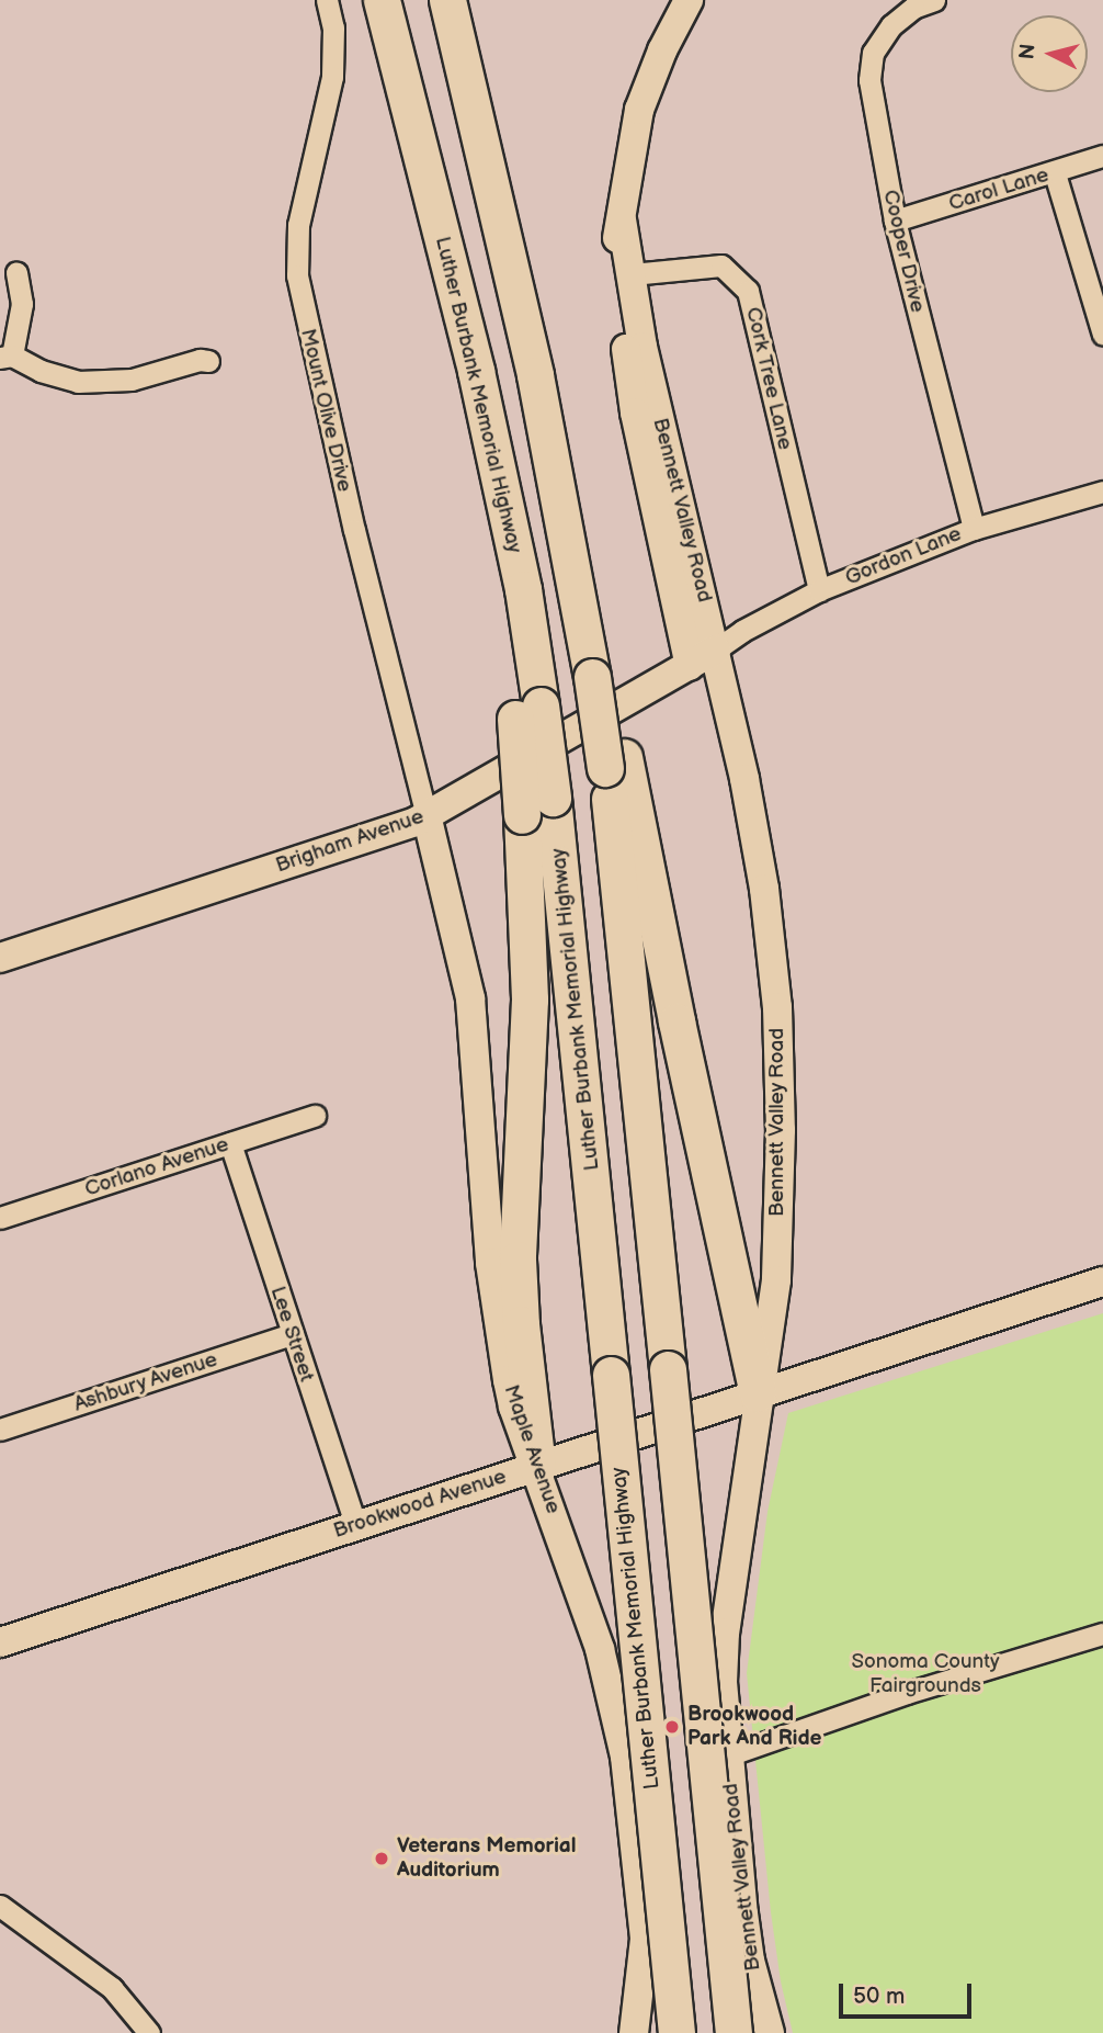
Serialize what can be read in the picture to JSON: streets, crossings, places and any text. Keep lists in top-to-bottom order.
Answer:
{
  "streets": {
    "highway": ["Luther Burbank Memorial Highway"],
    "street": [
      "Carol Lane",
      "Cooper Drive",
      "Cork Tree Lane",
      "Mount Olive Drive",
      "Bennett Valley Road",
      "Gordon Lane",
      "Brigham Avenue",
      "Corlano Avenue",
      "Lee Street",
      "Ashbury Avenue",
      "Maple Avenue",
      "Brookwood Avenue"
    ]
  },
  "crossings": [
    ["Carol Lane", "Cooper Drive"],
    ["Cooper Drive", "Gordon Lane"],
    ["Cork Tree Lane", "Bennett Valley Road"],
    ["Cork Tree Lane", "Gordon Lane"],
    ["Mount Olive Drive", "Brigham Avenue"],
    ["Mount Olive Drive", "Maple Avenue"],
    ["Bennett Valley Road", "Gordon Lane"],
    ["Bennett Valley Road", "Brigham Avenue"],
    ["Bennett Valley Road", "Brookwood Avenue"],
    ["Gordon Lane", "Brigham Avenue"],
    ["Brigham Avenue", "Maple Avenue"],
    ["Corlano Avenue", "Lee Street"],
    ["Lee Street", "Ashbury Avenue"],
    ["Lee Street", "Brookwood Avenue"],
    ["Maple Avenue", "Brookwood Avenue"]
  ],
  "parks": ["Sonoma County Fairgrounds"],
  "places": ["Brookwood Park And Ride", "Veterans Memorial Auditorium"],
  "scale_bar": "50 m",
  "north": "left"
}
